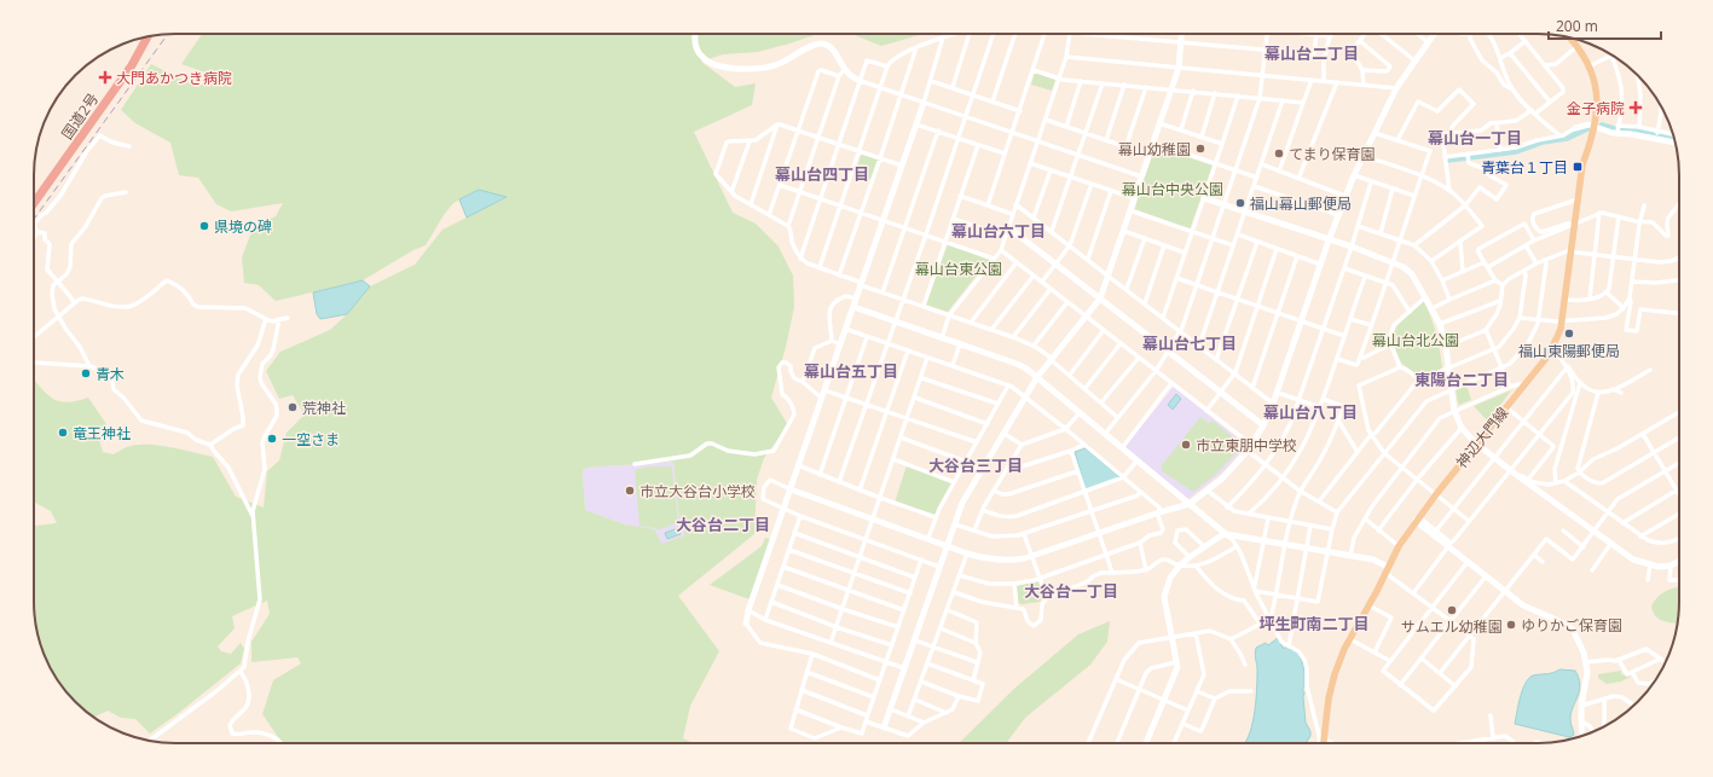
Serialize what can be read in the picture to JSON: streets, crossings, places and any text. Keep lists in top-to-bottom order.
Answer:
{
  "streets": {
    "highway": ["国道2号"],
    "main road": ["神辺大門線"]
  },
  "districts": [
    "幕山台二丁目",
    "幕山台一丁目",
    "幕山台四丁目",
    "幕山台六丁目",
    "幕山台七丁目",
    "幕山台五丁目",
    "東陽台二丁目",
    "幕山台八丁目",
    "大谷台三丁目",
    "大谷台二丁目",
    "大谷台一丁目",
    "坪生町南二丁目"
  ],
  "parks": ["幕山台中央公園", "幕山台東公園", "幕山台北公園"],
  "places": {
    "health": ["大門あかつき病院", "金子病院"],
    "other": [
      "幕山幼稚園",
      "てまり保育園",
      "福山幕山郵便局",
      "県境の碑",
      "福山東陽郵便局",
      "青木",
      "荒神社",
      "竜王神社",
      "一空さま",
      "市立東朋中学校",
      "市立大谷台小学校",
      "サムエル幼稚園",
      "ゆりかご保育園"
    ],
    "transit": ["青葉台１丁目"]
  },
  "scale_bar": "200 m"
}
